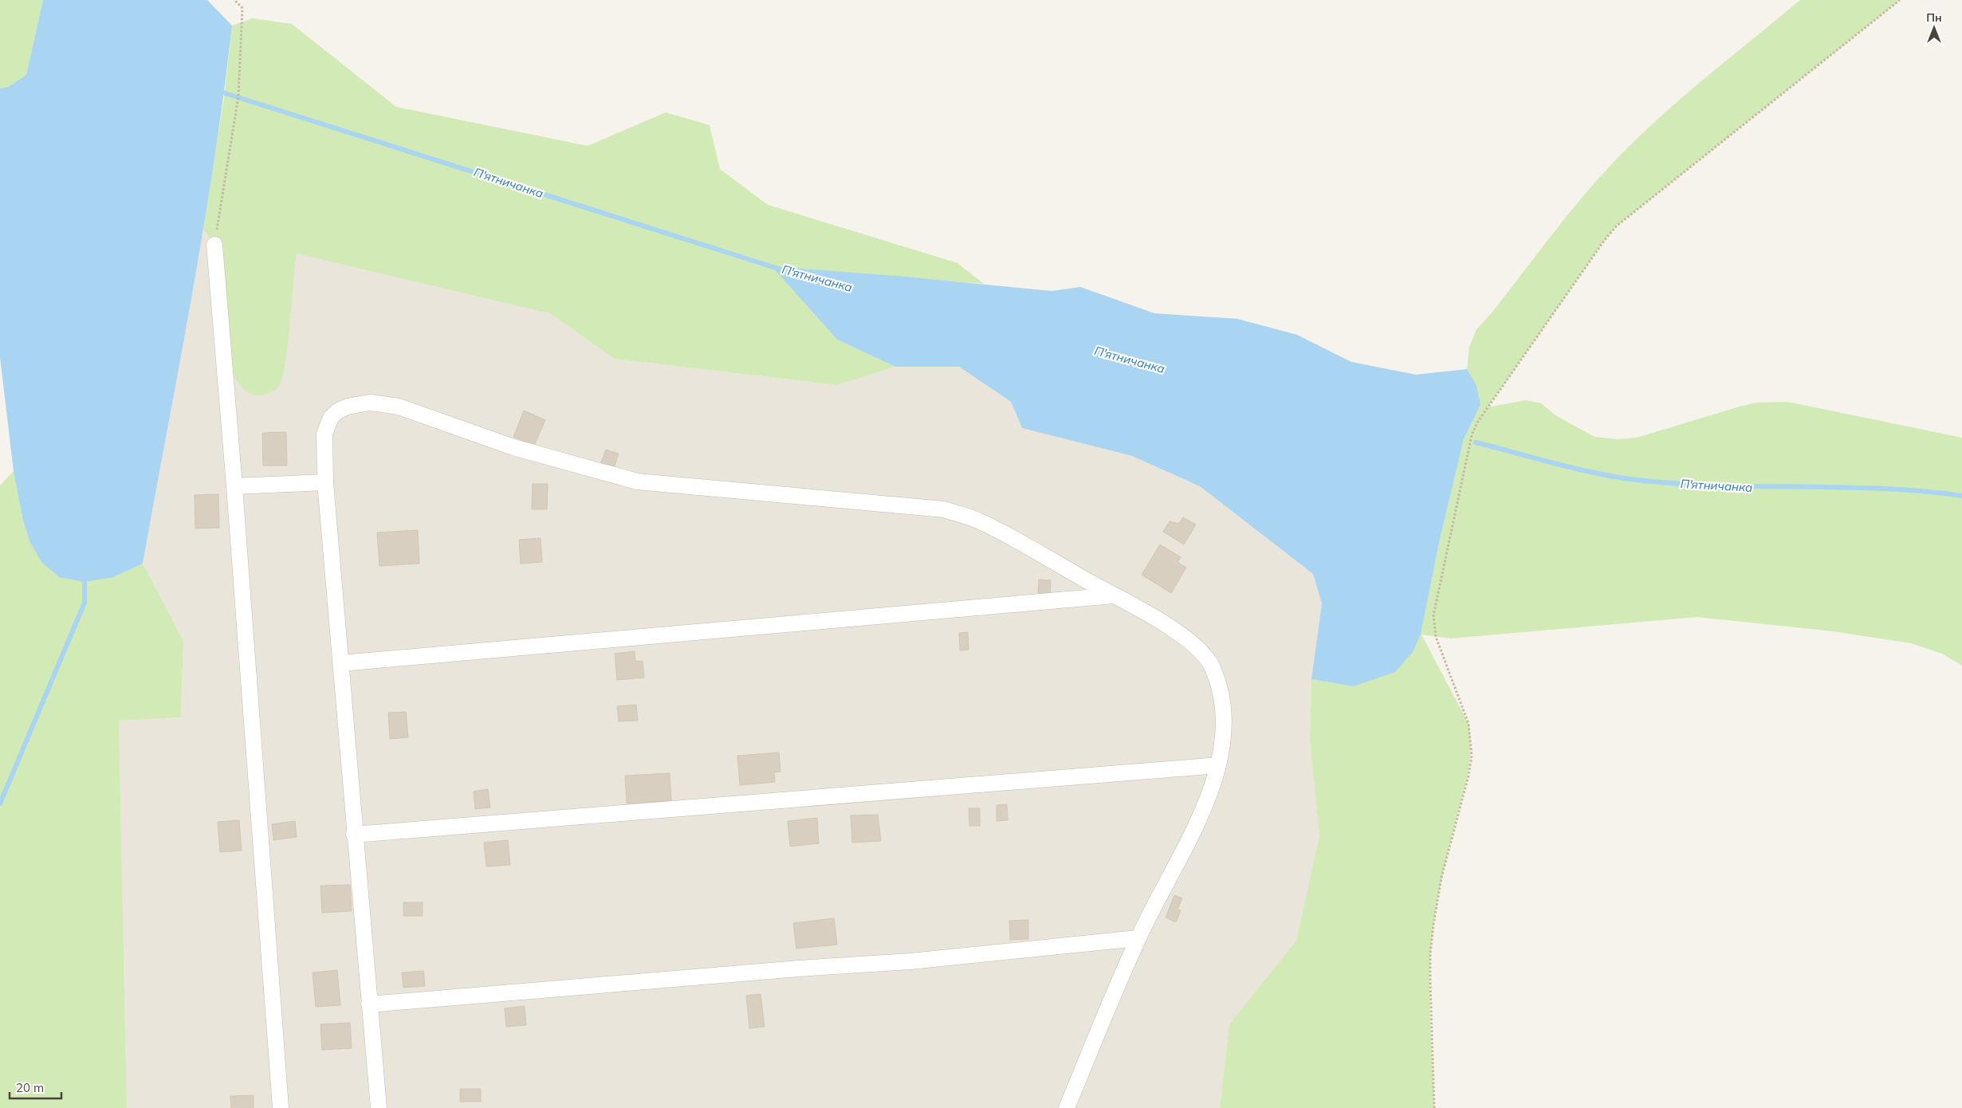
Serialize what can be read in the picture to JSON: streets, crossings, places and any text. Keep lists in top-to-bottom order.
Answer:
{
  "water": ["П'ятничанка"],
  "scale_bar": "20 m",
  "north": "top"
}
